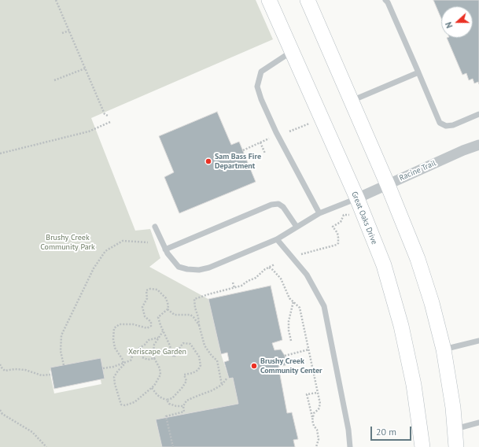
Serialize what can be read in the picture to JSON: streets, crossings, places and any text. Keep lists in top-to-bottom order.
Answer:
{
  "streets": {
    "street": ["Racine Trail", "Great Oaks Drive"]
  },
  "crossings": [
    ["Racine Trail", "Great Oaks Drive"]
  ],
  "parks": ["Brushy Creek Community Park", "Xeriscape Garden"],
  "places": ["Sam Bass Fire Department", "Brushy Creek Community Center"],
  "scale_bar": "20 m",
  "north": "left"
}
